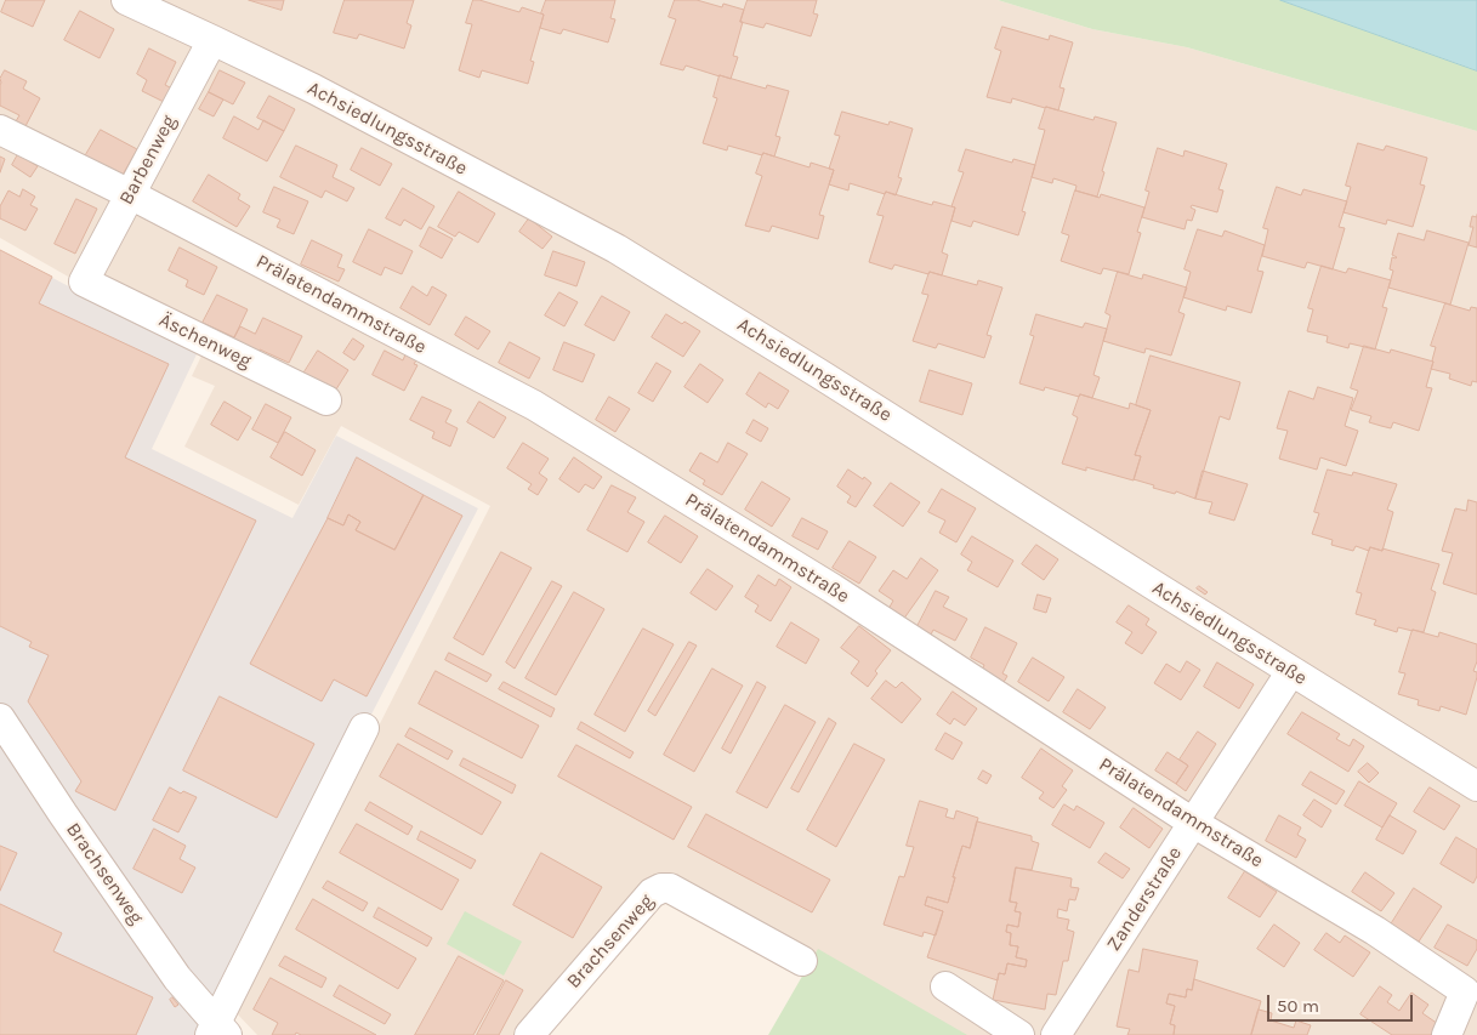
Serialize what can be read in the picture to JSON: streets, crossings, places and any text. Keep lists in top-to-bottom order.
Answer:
{
  "streets": {
    "street": [
      "Achsiedlungsstraße",
      "Barbenweg",
      "Prälatendammstraße",
      "Äschenweg",
      "Brachsenweg",
      "Zanderstraße"
    ]
  },
  "crossings": [
    ["Achsiedlungsstraße", "Barbenweg"],
    ["Achsiedlungsstraße", "Zanderstraße"],
    ["Barbenweg", "Prälatendammstraße"],
    ["Barbenweg", "Äschenweg"],
    ["Prälatendammstraße", "Zanderstraße"]
  ],
  "scale_bar": "50 m"
}
